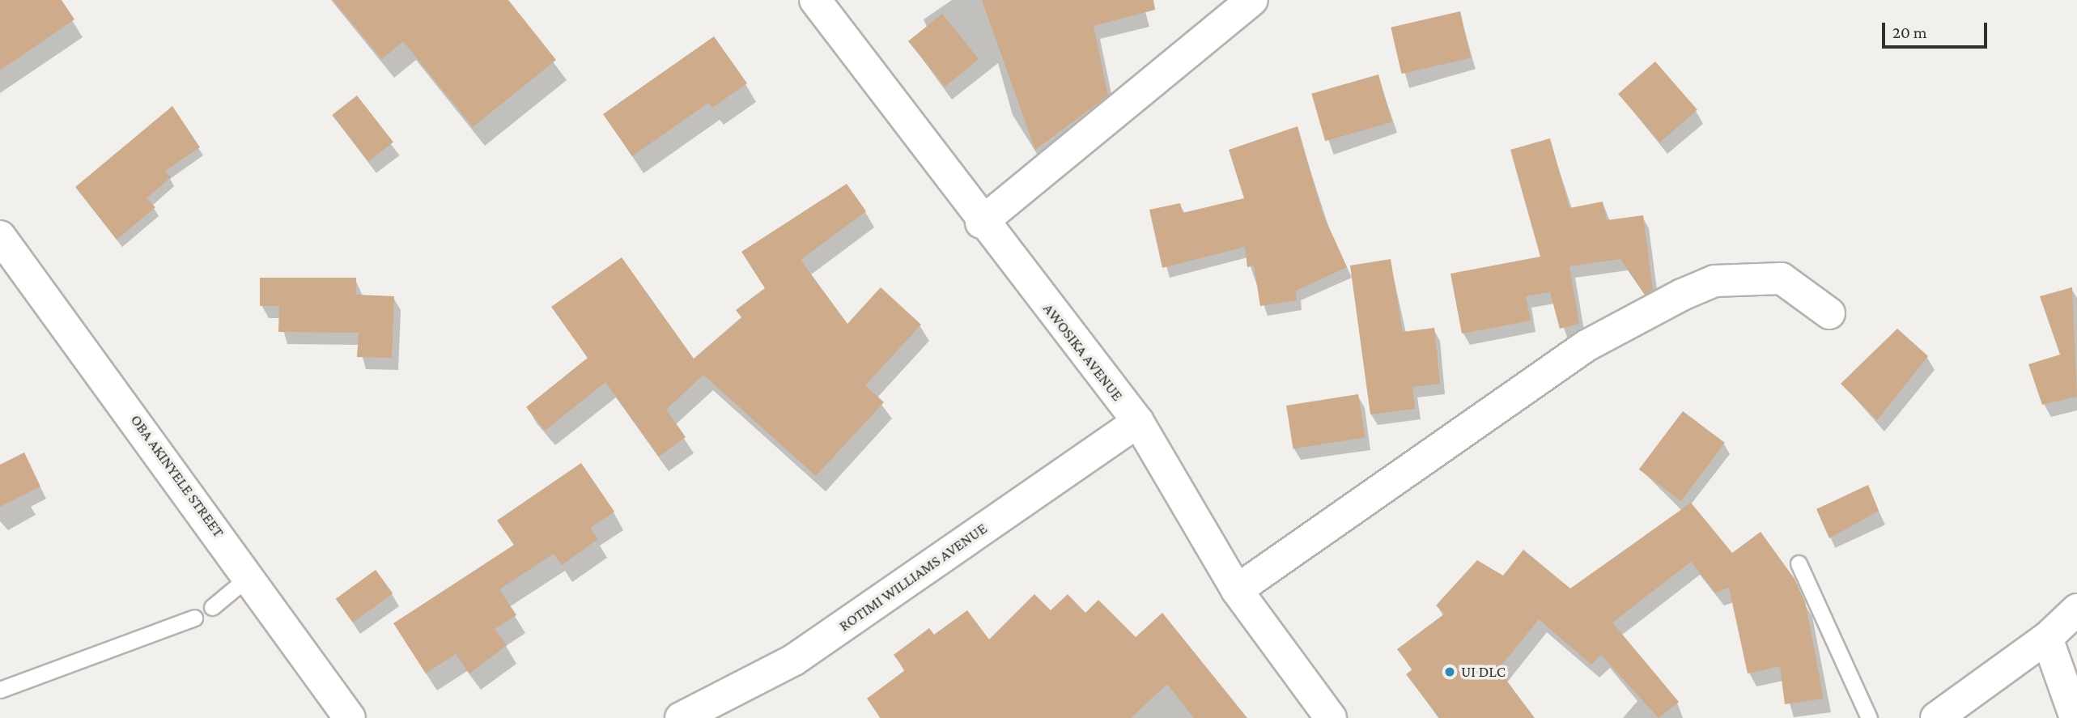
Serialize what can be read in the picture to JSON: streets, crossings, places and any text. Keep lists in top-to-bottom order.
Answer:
{
  "streets": {
    "street": ["AWOSIKA AVENUE", "OBA AKINYELE STREET", "ROTIMI WILLIAMS AVENUE"]
  },
  "crossings": [
    ["AWOSIKA AVENUE", "ROTIMI WILLIAMS AVENUE"]
  ],
  "places": ["UI DLC"],
  "scale_bar": "20 m"
}
